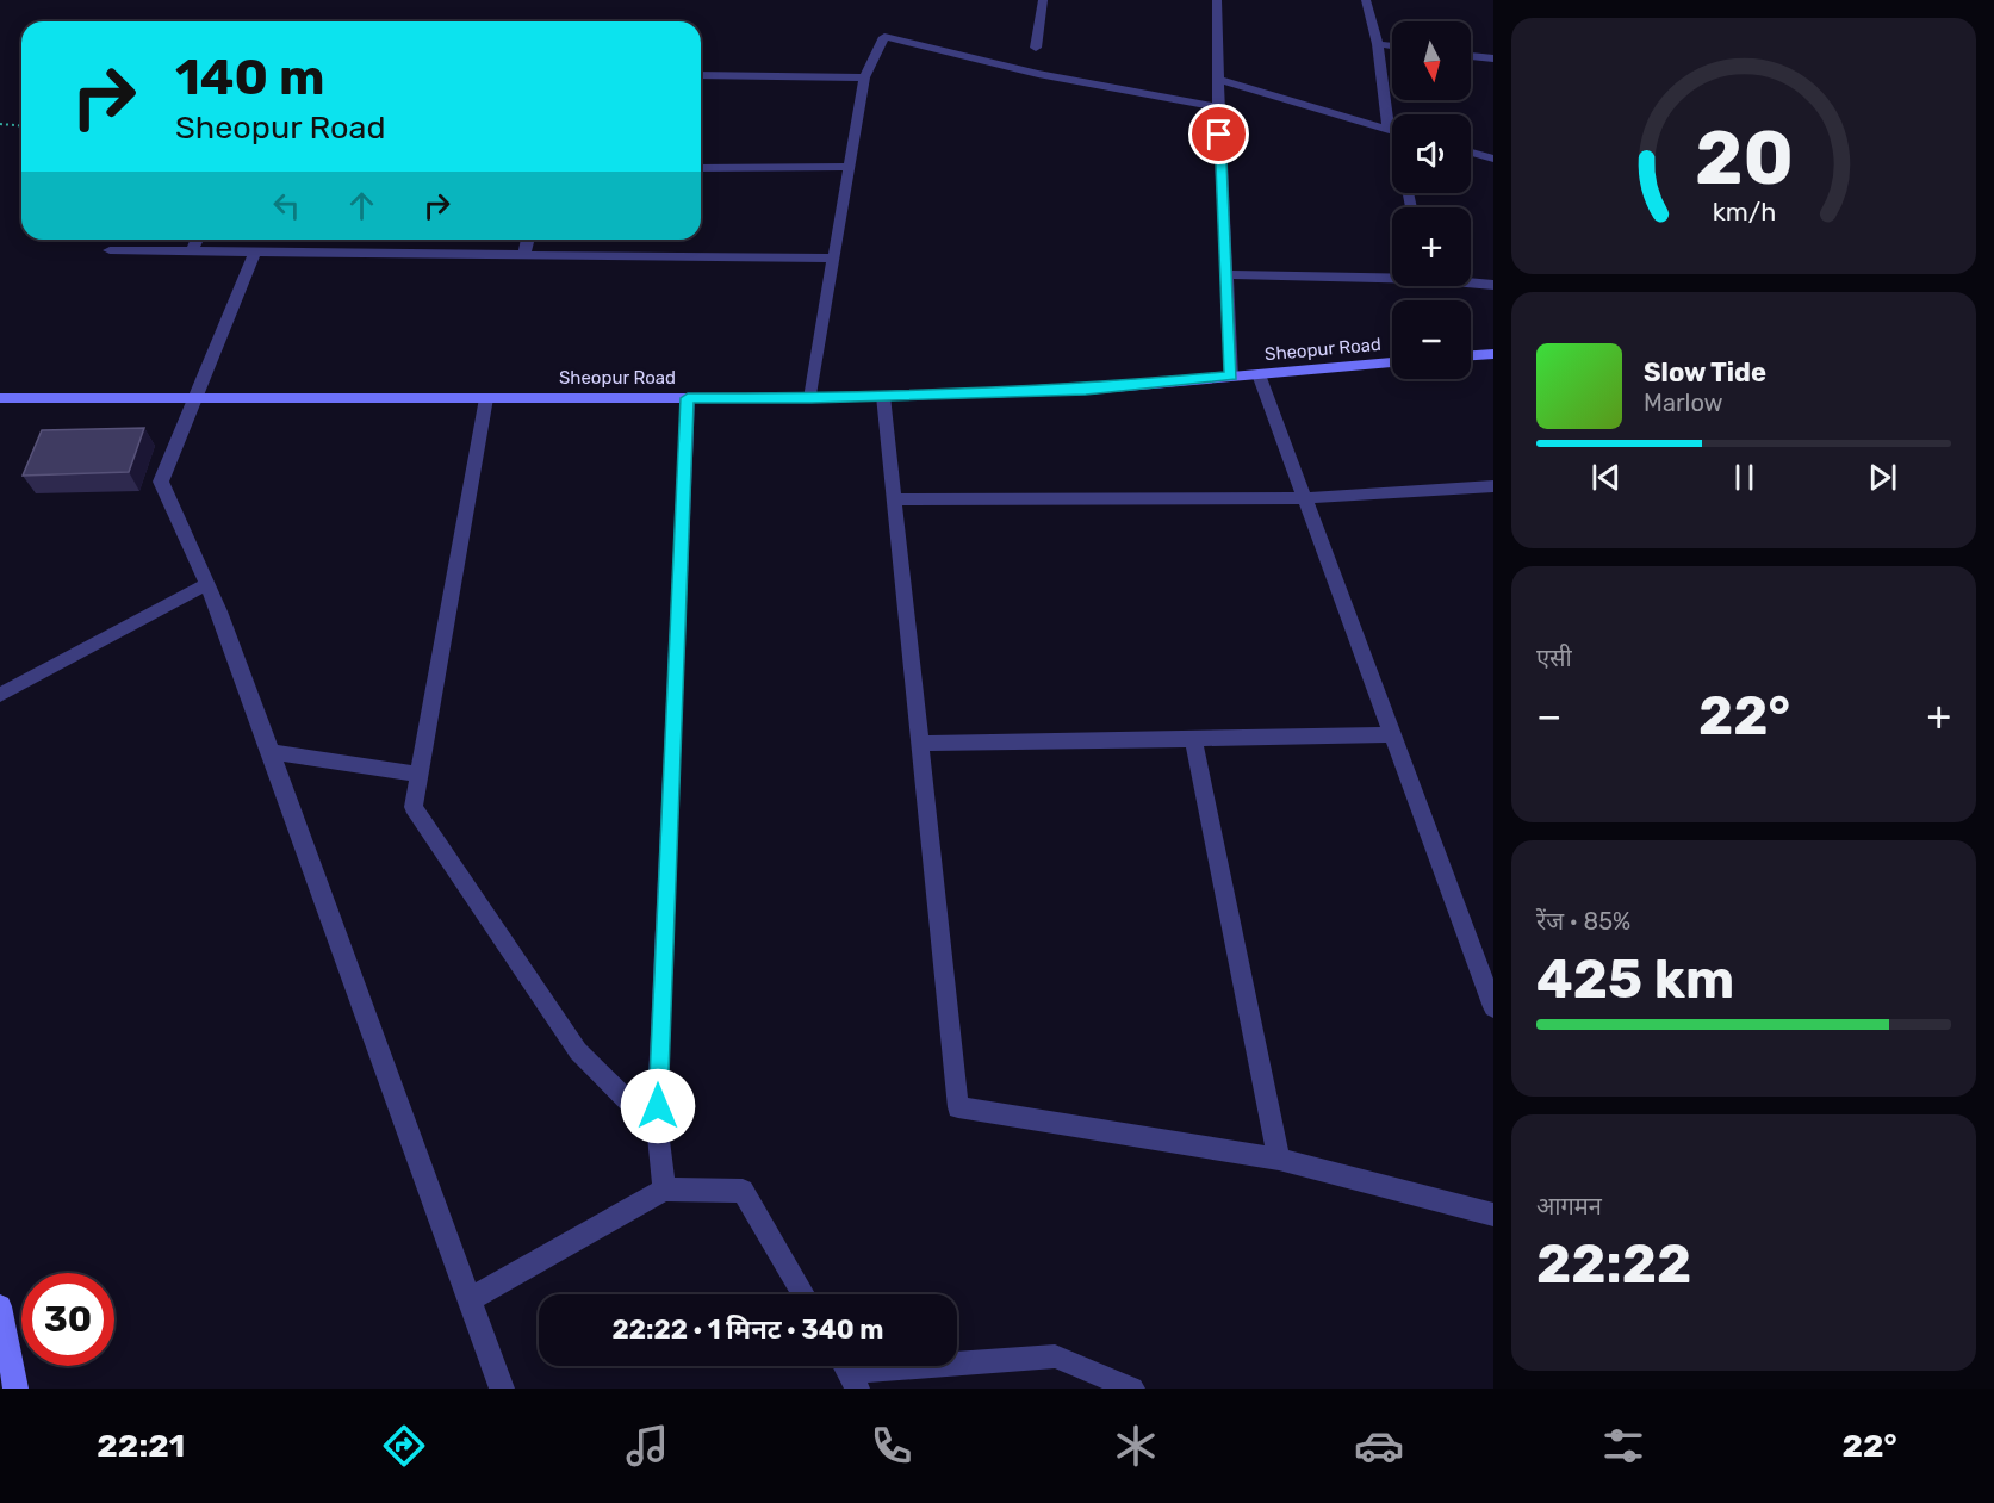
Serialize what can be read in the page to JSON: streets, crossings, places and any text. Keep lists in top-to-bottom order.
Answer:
{
  "streets": {
    "street": ["Sheopur Road"]
  },
  "north": "bottom",
  "page": {
    "map_buttons": ["+", "−"],
    "turn": ["140 m", "Sheopur Road"],
    "song": ["Slow Tide", "Marlow"],
    "tile": [
      "एसी",
      ["रेंज · 85%", "425 km"],
      ["आगमन", "22:22"]
    ],
    "heat": ["−", "22°", "+"],
    "limit": "30",
    "trip": "22:22 · 1 मिनट · 340 m",
    "tabs": ["22:21", "22°"],
    "gauge": ["20", "km/h"]
  }
}
